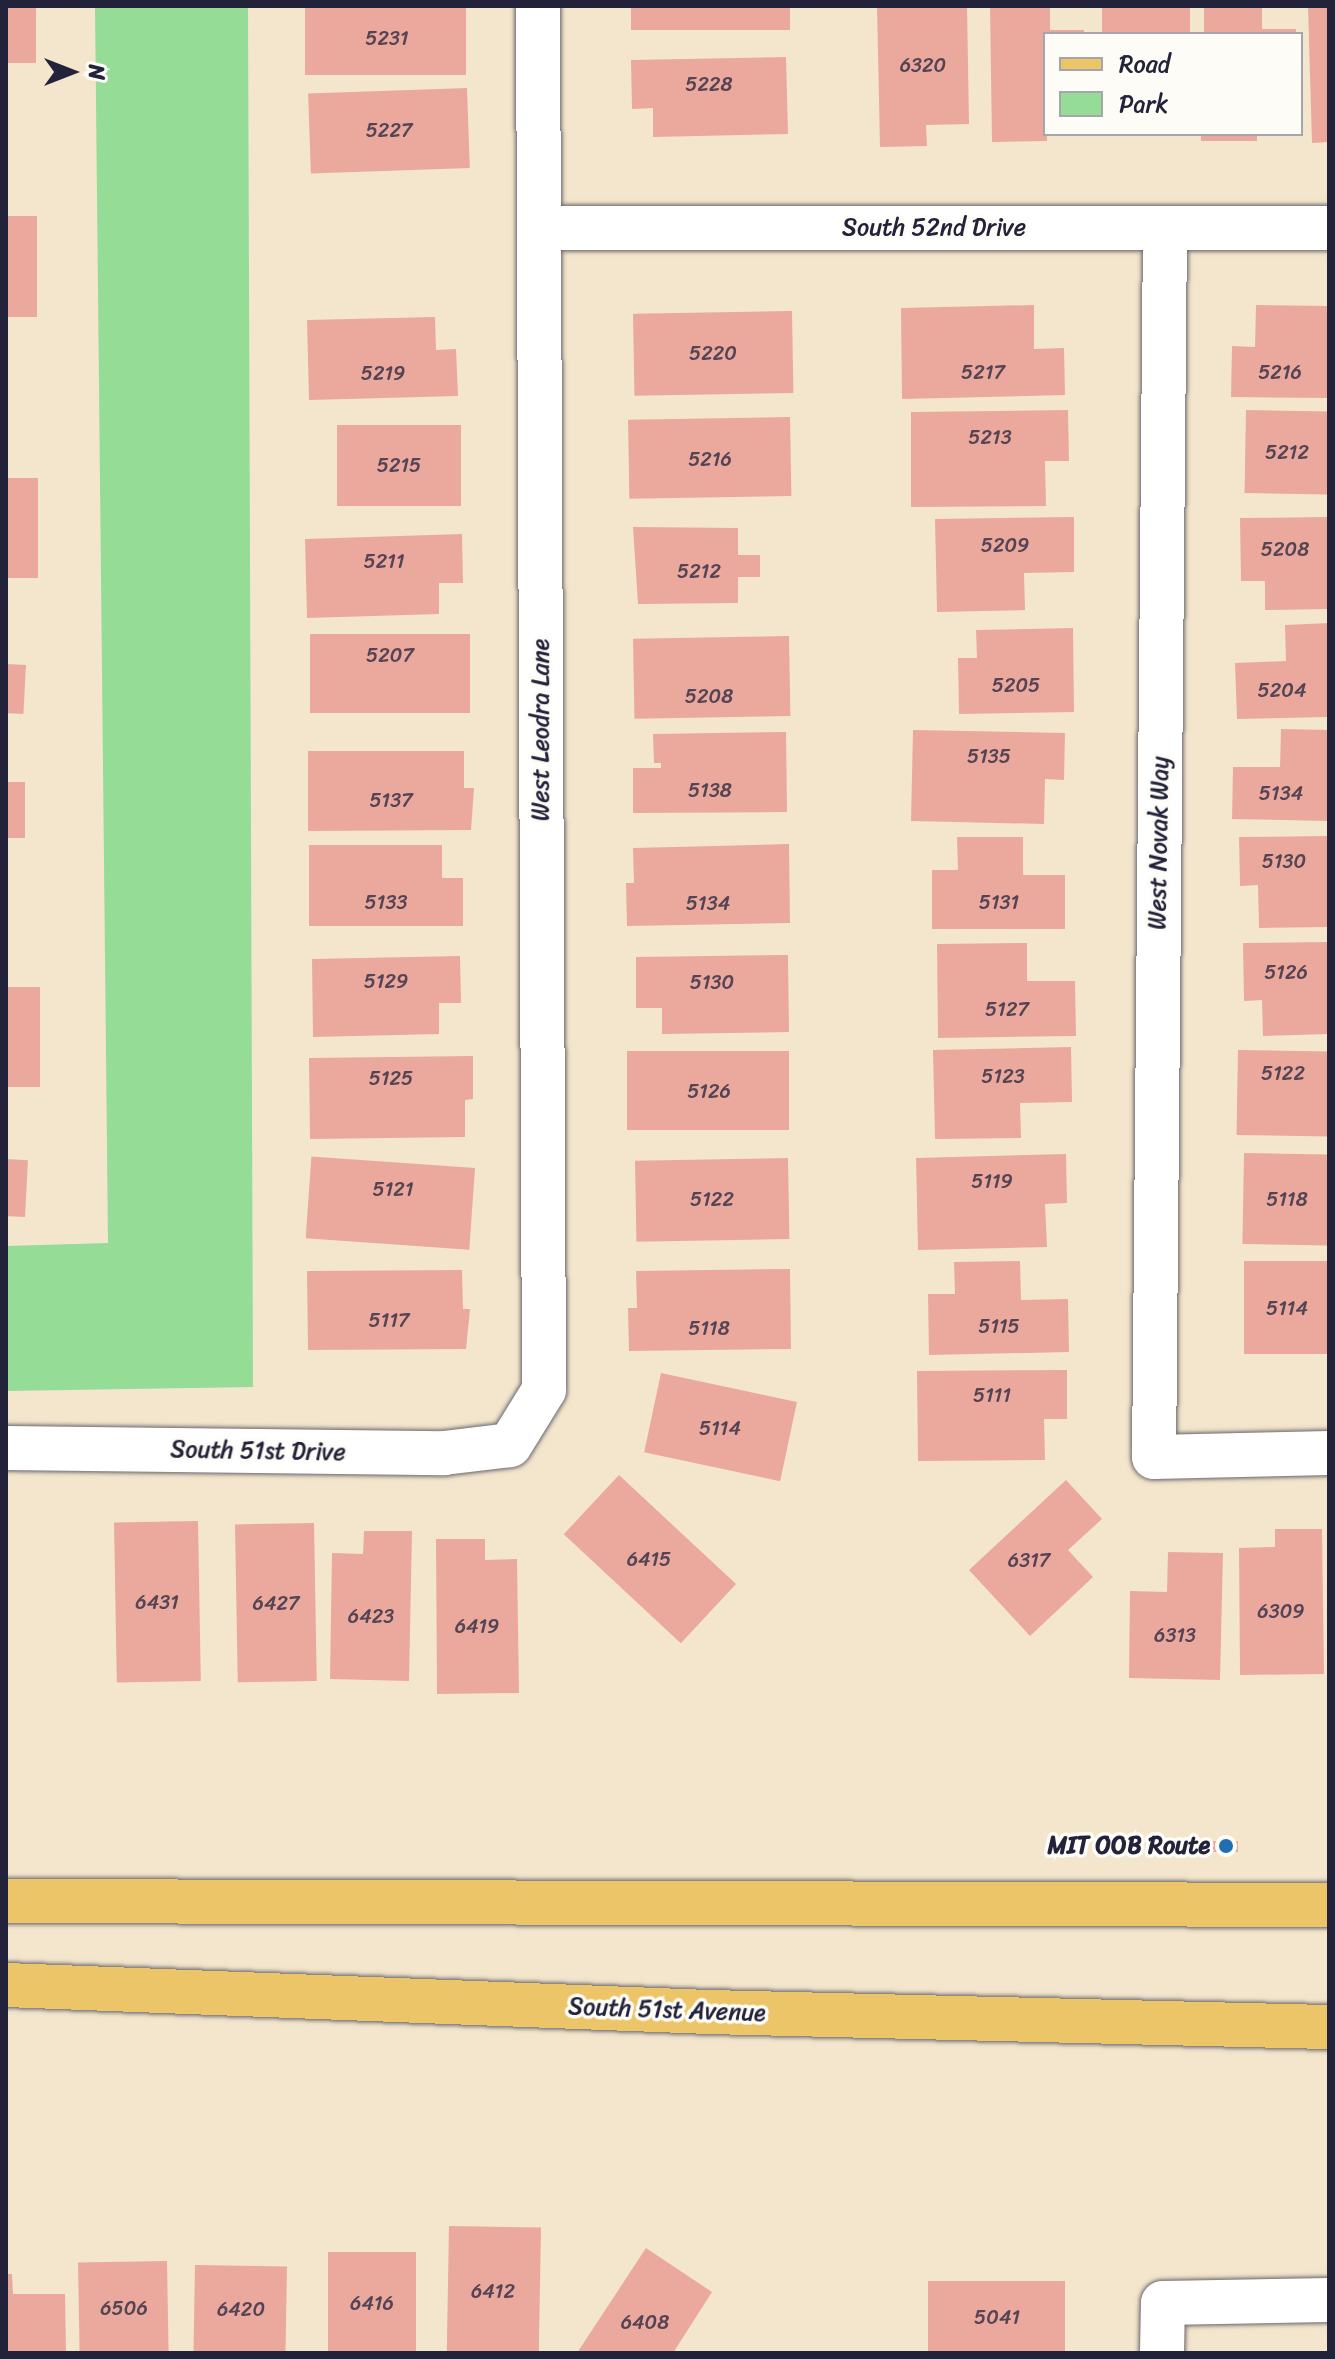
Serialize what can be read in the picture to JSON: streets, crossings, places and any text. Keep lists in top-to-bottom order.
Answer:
{
  "streets": {
    "main road": ["South 51st Avenue"],
    "street": [
      "South 52nd Drive",
      "West Leodra Lane",
      "West Novak Way",
      "South 51st Drive"
    ]
  },
  "crossings": [
    ["South 52nd Drive", "West Leodra Lane"],
    ["South 52nd Drive", "West Novak Way"],
    ["West Leodra Lane", "South 51st Drive"]
  ],
  "places": ["MIT OOB Route"],
  "house_numbers": [
    "5231",
    "6320",
    "5228",
    "5227",
    "5220",
    "5217",
    "5216",
    "5219",
    "5213",
    "5212",
    "5216",
    "5215",
    "5209",
    "5208",
    "5211",
    "5212",
    "5207",
    "5205",
    "5204",
    "5208",
    "5135",
    "5138",
    "5134",
    "5137",
    "5130",
    "5133",
    "5131",
    "5134",
    "5126",
    "5129",
    "5130",
    "5127",
    "5122",
    "5123",
    "5125",
    "5126",
    "5119",
    "5121",
    "5122",
    "5118",
    "5114",
    "5117",
    "5115",
    "5118",
    "5111",
    "5114",
    "6415",
    "6317",
    "6431",
    "6427",
    "6309",
    "6423",
    "6419",
    "6313",
    "6412",
    "6416",
    "6506",
    "6420",
    "5041",
    "6408"
  ],
  "legend": ["Road", "Park"],
  "north": "right"
}
